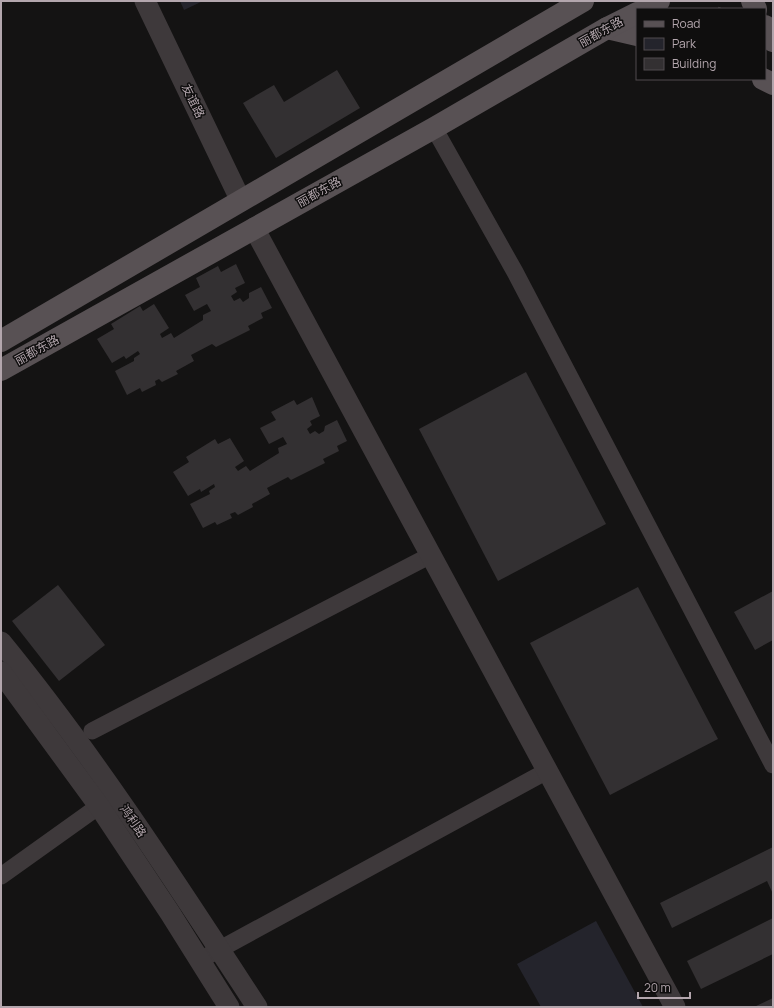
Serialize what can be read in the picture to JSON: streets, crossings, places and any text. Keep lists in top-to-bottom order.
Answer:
{
  "streets": {
    "main road": ["丽都东路"],
    "street": ["友谊路", "鸿利路"]
  },
  "legend": ["Road", "Park", "Building"],
  "scale_bar": "20 m"
}
